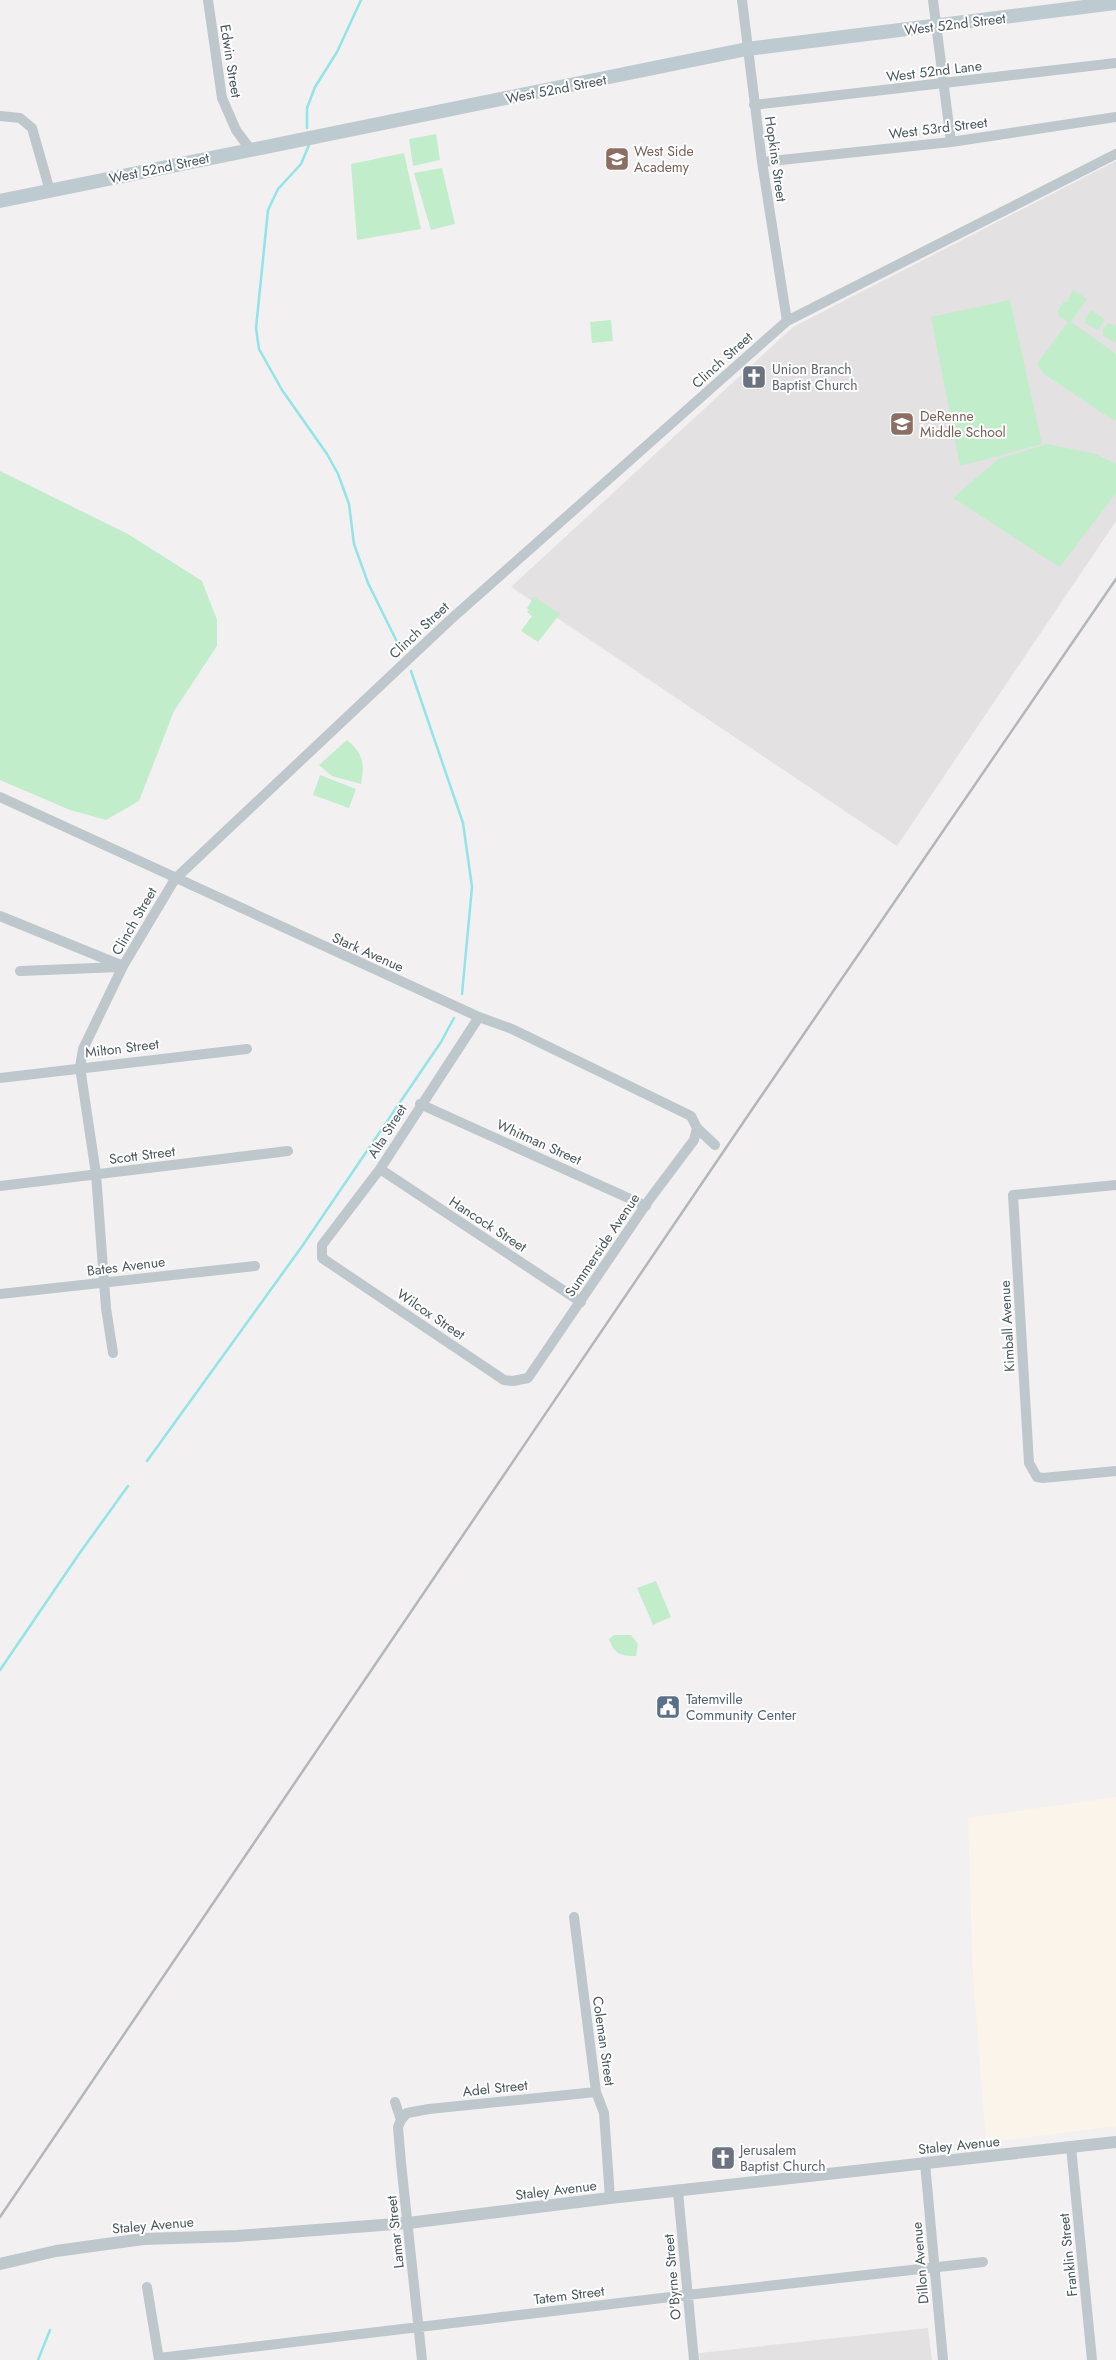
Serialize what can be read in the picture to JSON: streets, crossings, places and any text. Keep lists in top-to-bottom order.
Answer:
{
  "streets": {
    "main road": ["West 52nd Street"],
    "street": [
      "Edwin Street",
      "West 52nd Lane",
      "West 53rd Street",
      "Hopkins Street",
      "Clinch Street",
      "Stark Avenue",
      "Milton Street",
      "Alta Street",
      "Whitman Street",
      "Scott Street",
      "Hancock Street",
      "Summerside Avenue",
      "Bates Avenue",
      "Wilcox Street",
      "Kimball Avenue",
      "Coleman Street",
      "Adel Street",
      "Staley Avenue",
      "Lamar Street",
      "Franklin Street",
      "Dillon Avenue",
      "O'Byrne Street",
      "Tatem Street"
    ]
  },
  "crossings": [
    ["West 52nd Street", "Edwin Street"],
    ["West 52nd Street", "Hopkins Street"],
    ["West 52nd Lane", "Hopkins Street"],
    ["West 53rd Street", "Hopkins Street"],
    ["Hopkins Street", "Clinch Street"],
    ["Clinch Street", "Stark Avenue"],
    ["Clinch Street", "Milton Street"],
    ["Clinch Street", "Scott Street"],
    ["Clinch Street", "Bates Avenue"],
    ["Stark Avenue", "Alta Street"],
    ["Stark Avenue", "Summerside Avenue"],
    ["Alta Street", "Whitman Street"],
    ["Alta Street", "Hancock Street"],
    ["Alta Street", "Wilcox Street"],
    ["Whitman Street", "Summerside Avenue"],
    ["Hancock Street", "Summerside Avenue"],
    ["Summerside Avenue", "Wilcox Street"],
    ["Coleman Street", "Adel Street"],
    ["Coleman Street", "Staley Avenue"],
    ["Adel Street", "Lamar Street"],
    ["Staley Avenue", "Lamar Street"],
    ["Staley Avenue", "Franklin Street"],
    ["Staley Avenue", "Dillon Avenue"],
    ["Staley Avenue", "O'Byrne Street"],
    ["Lamar Street", "Tatem Street"],
    ["Dillon Avenue", "Tatem Street"],
    ["O'Byrne Street", "Tatem Street"]
  ],
  "places": {
    "school or university": ["West Side Academy", "DeRenne Middle School"],
    "church": ["Union Branch Baptist Church", "Jerusalem Baptist Church"],
    "public building": ["Tatemville Community Center"]
  }
}
